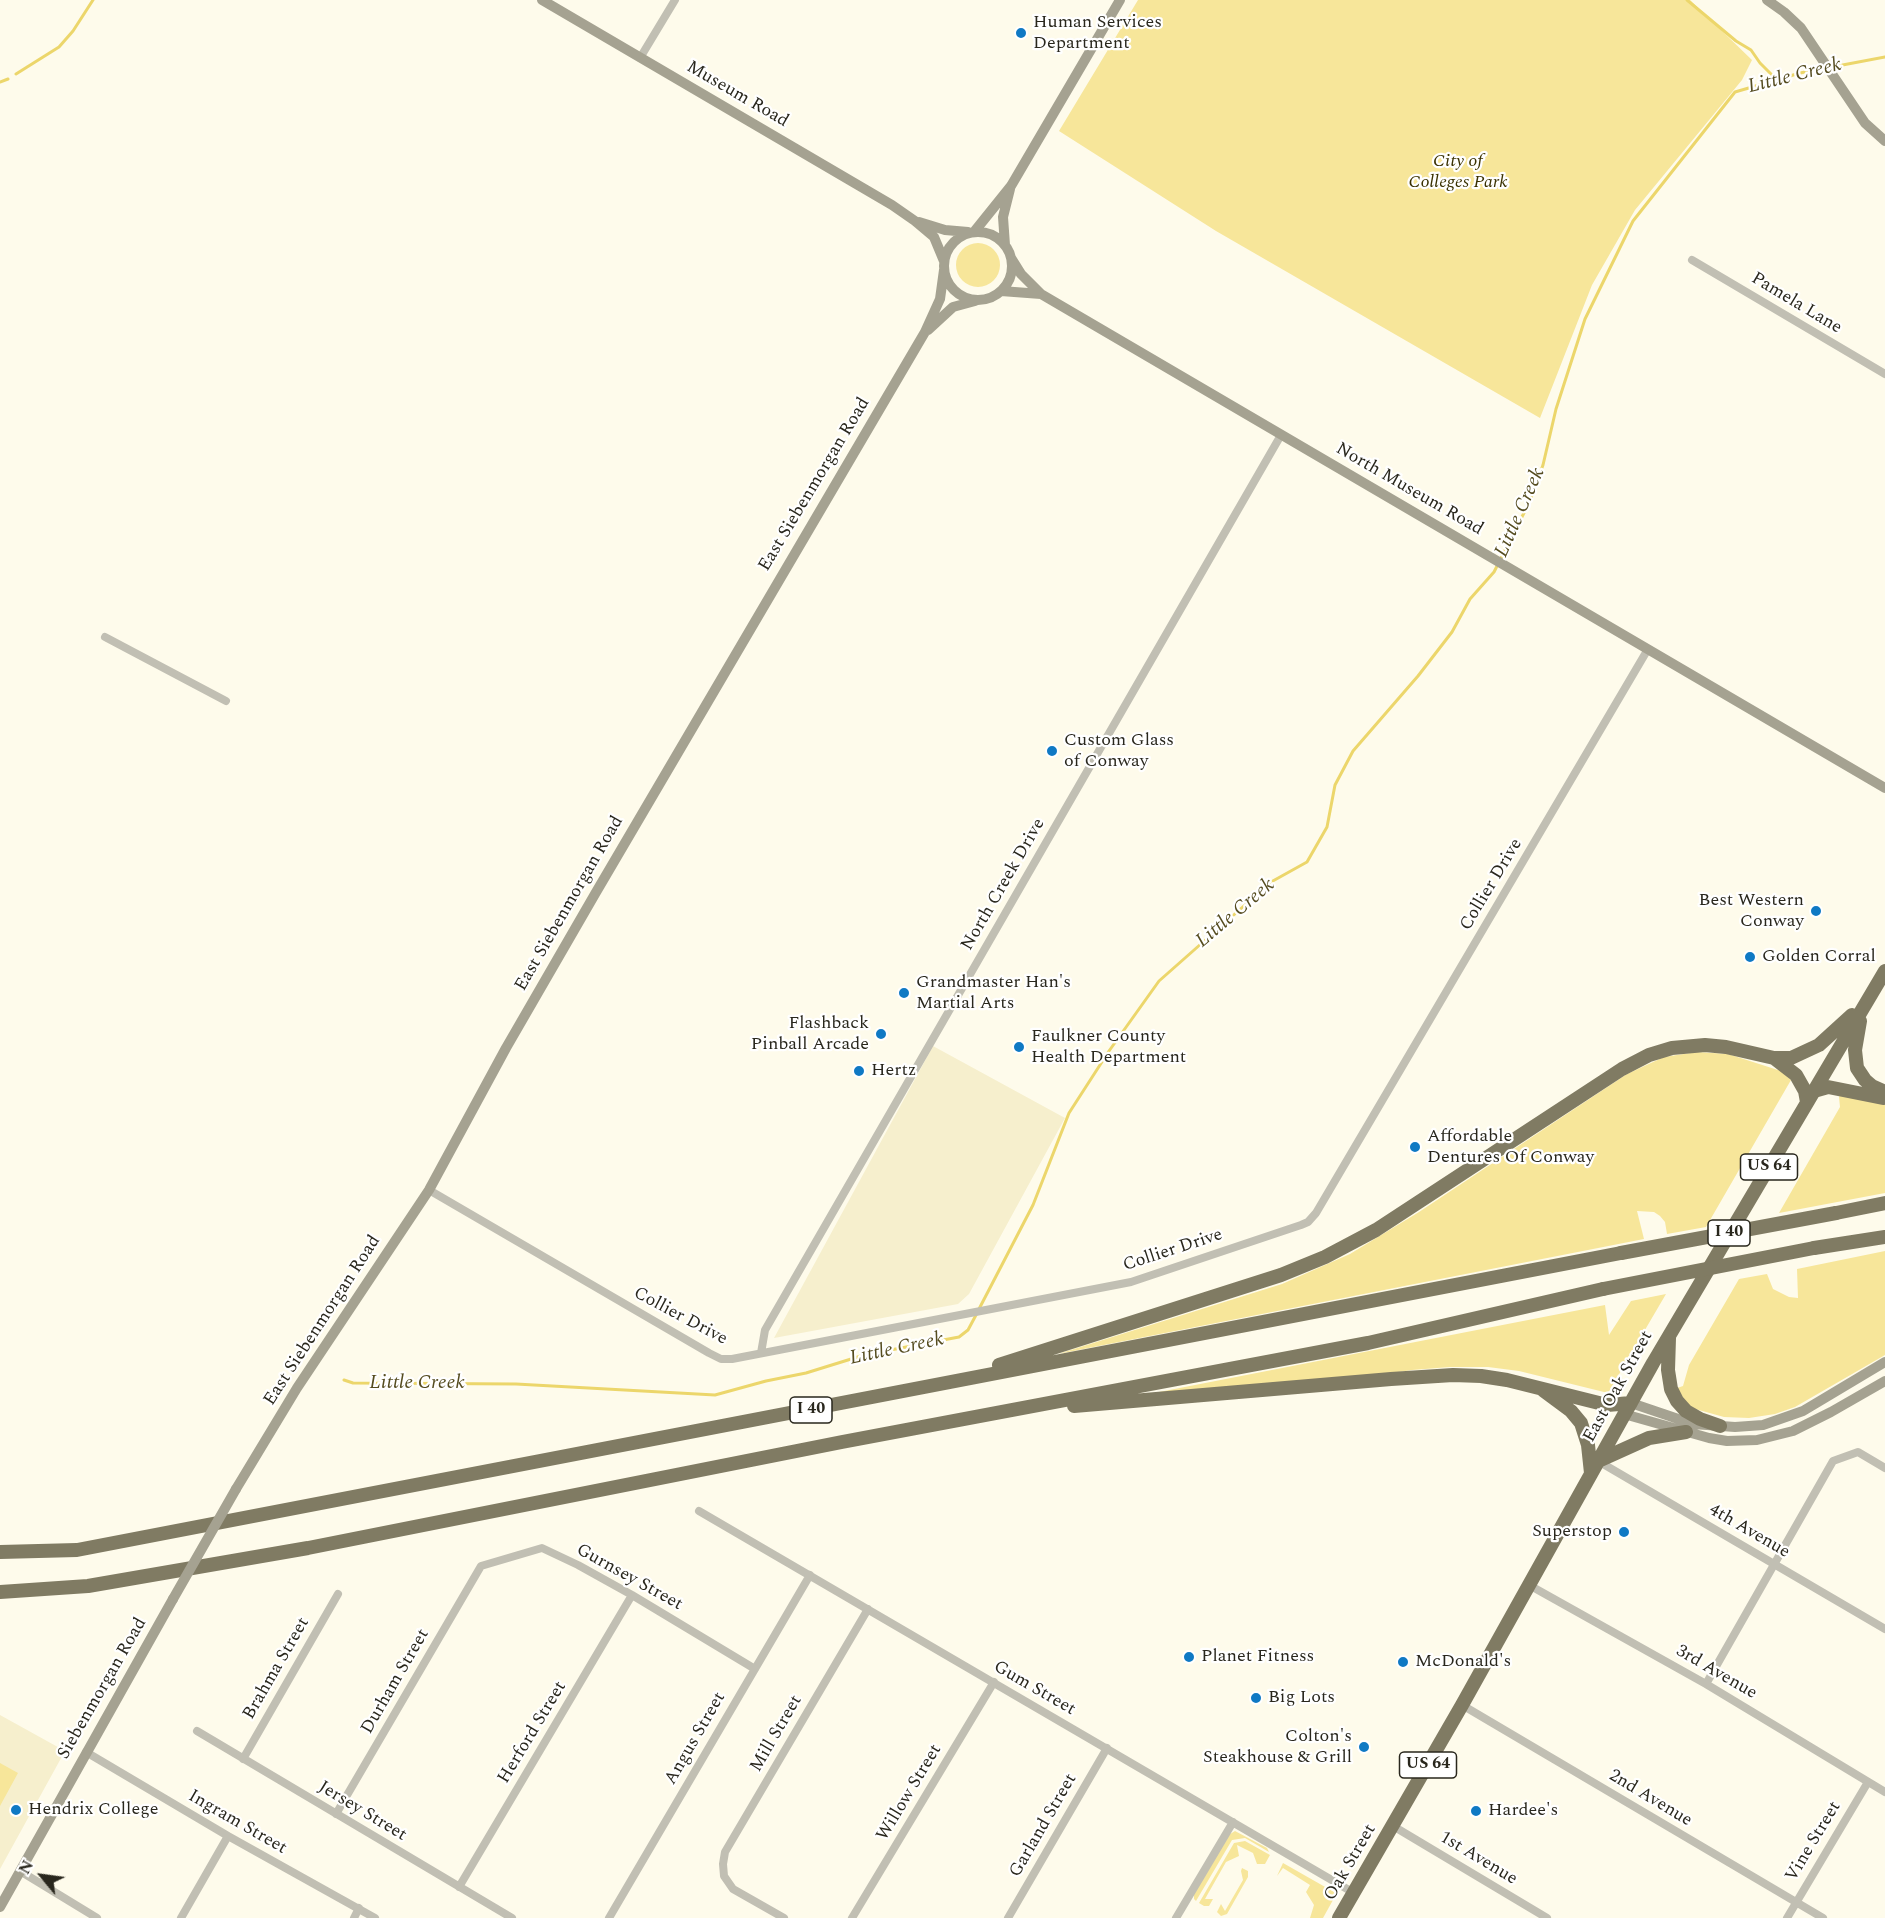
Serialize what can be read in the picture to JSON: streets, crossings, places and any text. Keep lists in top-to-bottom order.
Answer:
{
  "streets": {
    "highway": [
      "US 64",
      "I 40",
      "East Oak Street",
      "Oak Street"
    ],
    "street": [
      "Museum Road",
      "Pamela Lane",
      "East Siebenmorgan Road",
      "North Museum Road",
      "North Creek Drive",
      "Collier Drive",
      "4th Avenue",
      "Gurnsey Street",
      "Brahma Street",
      "3rd Avenue",
      "Durham Street",
      "Siebenmorgan Road",
      "Gum Street",
      "Herford Street",
      "Mill Street",
      "Angus Street",
      "Willow Street",
      "2nd Avenue",
      "Jersey Street",
      "Ingram Street",
      "Garland Street",
      "Vine Street",
      "1st Avenue"
    ]
  },
  "crossings": [
    ["Museum Road", "East Siebenmorgan Road"],
    ["Museum Road", "North Museum Road"],
    ["East Siebenmorgan Road", "North Museum Road"],
    ["East Siebenmorgan Road", "Collier Drive"],
    ["East Siebenmorgan Road", "Siebenmorgan Road"],
    ["North Museum Road", "North Creek Drive"],
    ["North Museum Road", "Collier Drive"],
    ["North Creek Drive", "Collier Drive"],
    ["East Oak Street", "4th Avenue"],
    ["East Oak Street", "3rd Avenue"],
    ["East Oak Street", "2nd Avenue"],
    ["East Oak Street", "1st Avenue"],
    ["East Oak Street", "Oak Street"],
    ["Gurnsey Street", "Durham Street"],
    ["Gurnsey Street", "Herford Street"],
    ["Gurnsey Street", "Angus Street"],
    ["Brahma Street", "Jersey Street"],
    ["3rd Avenue", "Vine Street"],
    ["Durham Street", "Jersey Street"],
    ["Siebenmorgan Road", "Ingram Street"],
    ["Gum Street", "Mill Street"],
    ["Gum Street", "Angus Street"],
    ["Gum Street", "Willow Street"],
    ["Gum Street", "Garland Street"],
    ["Gum Street", "Oak Street"],
    ["Herford Street", "Jersey Street"],
    ["2nd Avenue", "Vine Street"],
    ["1st Avenue", "Oak Street"]
  ],
  "water": ["Little Creek"],
  "parks": ["City of Colleges Park"],
  "places": [
    "Human Services Department",
    "Custom Glass of Conway",
    "Best Western Conway",
    "Golden Corral",
    "Grandmaster Han's Martial Arts",
    "Flashback Pinball Arcade",
    "Faulkner County Health Department",
    "Hertz",
    "Affordable Dentures Of Conway",
    "Superstop",
    "Planet Fitness",
    "McDonald's",
    "Big Lots",
    "Colton's Steakhouse & Grill",
    "Hendrix College",
    "Hardee's"
  ],
  "north": "top left"
}
